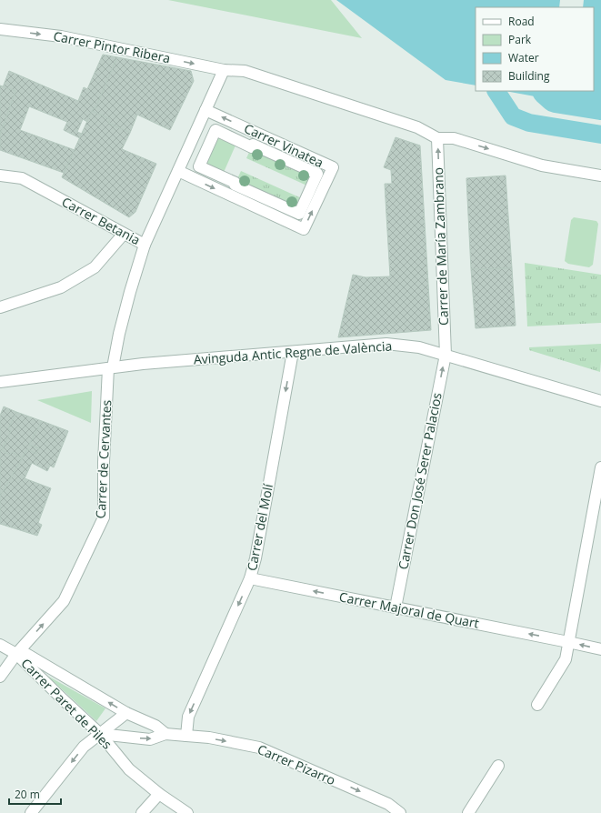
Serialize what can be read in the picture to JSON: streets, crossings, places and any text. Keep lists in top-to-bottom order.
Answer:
{
  "streets": {
    "street": [
      "Carrer Pintor Ribera",
      "Carrer Vinatea",
      "Carrer Betania",
      "Carrer de María Zambrano",
      "Avinguda Antic Regne de València",
      "Carrer de Cervantes",
      "Carrer Don José Serer Palacios",
      "Carrer del Molí",
      "Carrer Majoral de Quart",
      "Carrer Paret de Piles",
      "Carrer Pizarro"
    ]
  },
  "crossings": [
    ["Carrer Pintor Ribera", "Carrer de María Zambrano"],
    ["Carrer Betania", "Avinguda Antic Regne de València"],
    ["Carrer Betania", "Carrer de Cervantes"],
    ["Carrer de María Zambrano", "Avinguda Antic Regne de València"],
    ["Carrer de María Zambrano", "Carrer Don José Serer Palacios"],
    ["Avinguda Antic Regne de València", "Carrer de Cervantes"],
    ["Avinguda Antic Regne de València", "Carrer Don José Serer Palacios"],
    ["Avinguda Antic Regne de València", "Carrer del Molí"],
    ["Carrer de Cervantes", "Carrer Paret de Piles"],
    ["Carrer Don José Serer Palacios", "Carrer Majoral de Quart"],
    ["Carrer del Molí", "Carrer Majoral de Quart"],
    ["Carrer del Molí", "Carrer Pizarro"],
    ["Carrer Paret de Piles", "Carrer Pizarro"]
  ],
  "one_way": [
    "Carrer Pintor Ribera",
    "Carrer de María Zambrano",
    "Carrer de Cervantes",
    "Carrer Don José Serer Palacios",
    "Carrer del Molí",
    "Carrer Majoral de Quart",
    "Carrer Pizarro"
  ],
  "legend": [
    "Road",
    "Park",
    "Water",
    "Building"
  ],
  "scale_bar": "20 m"
}
